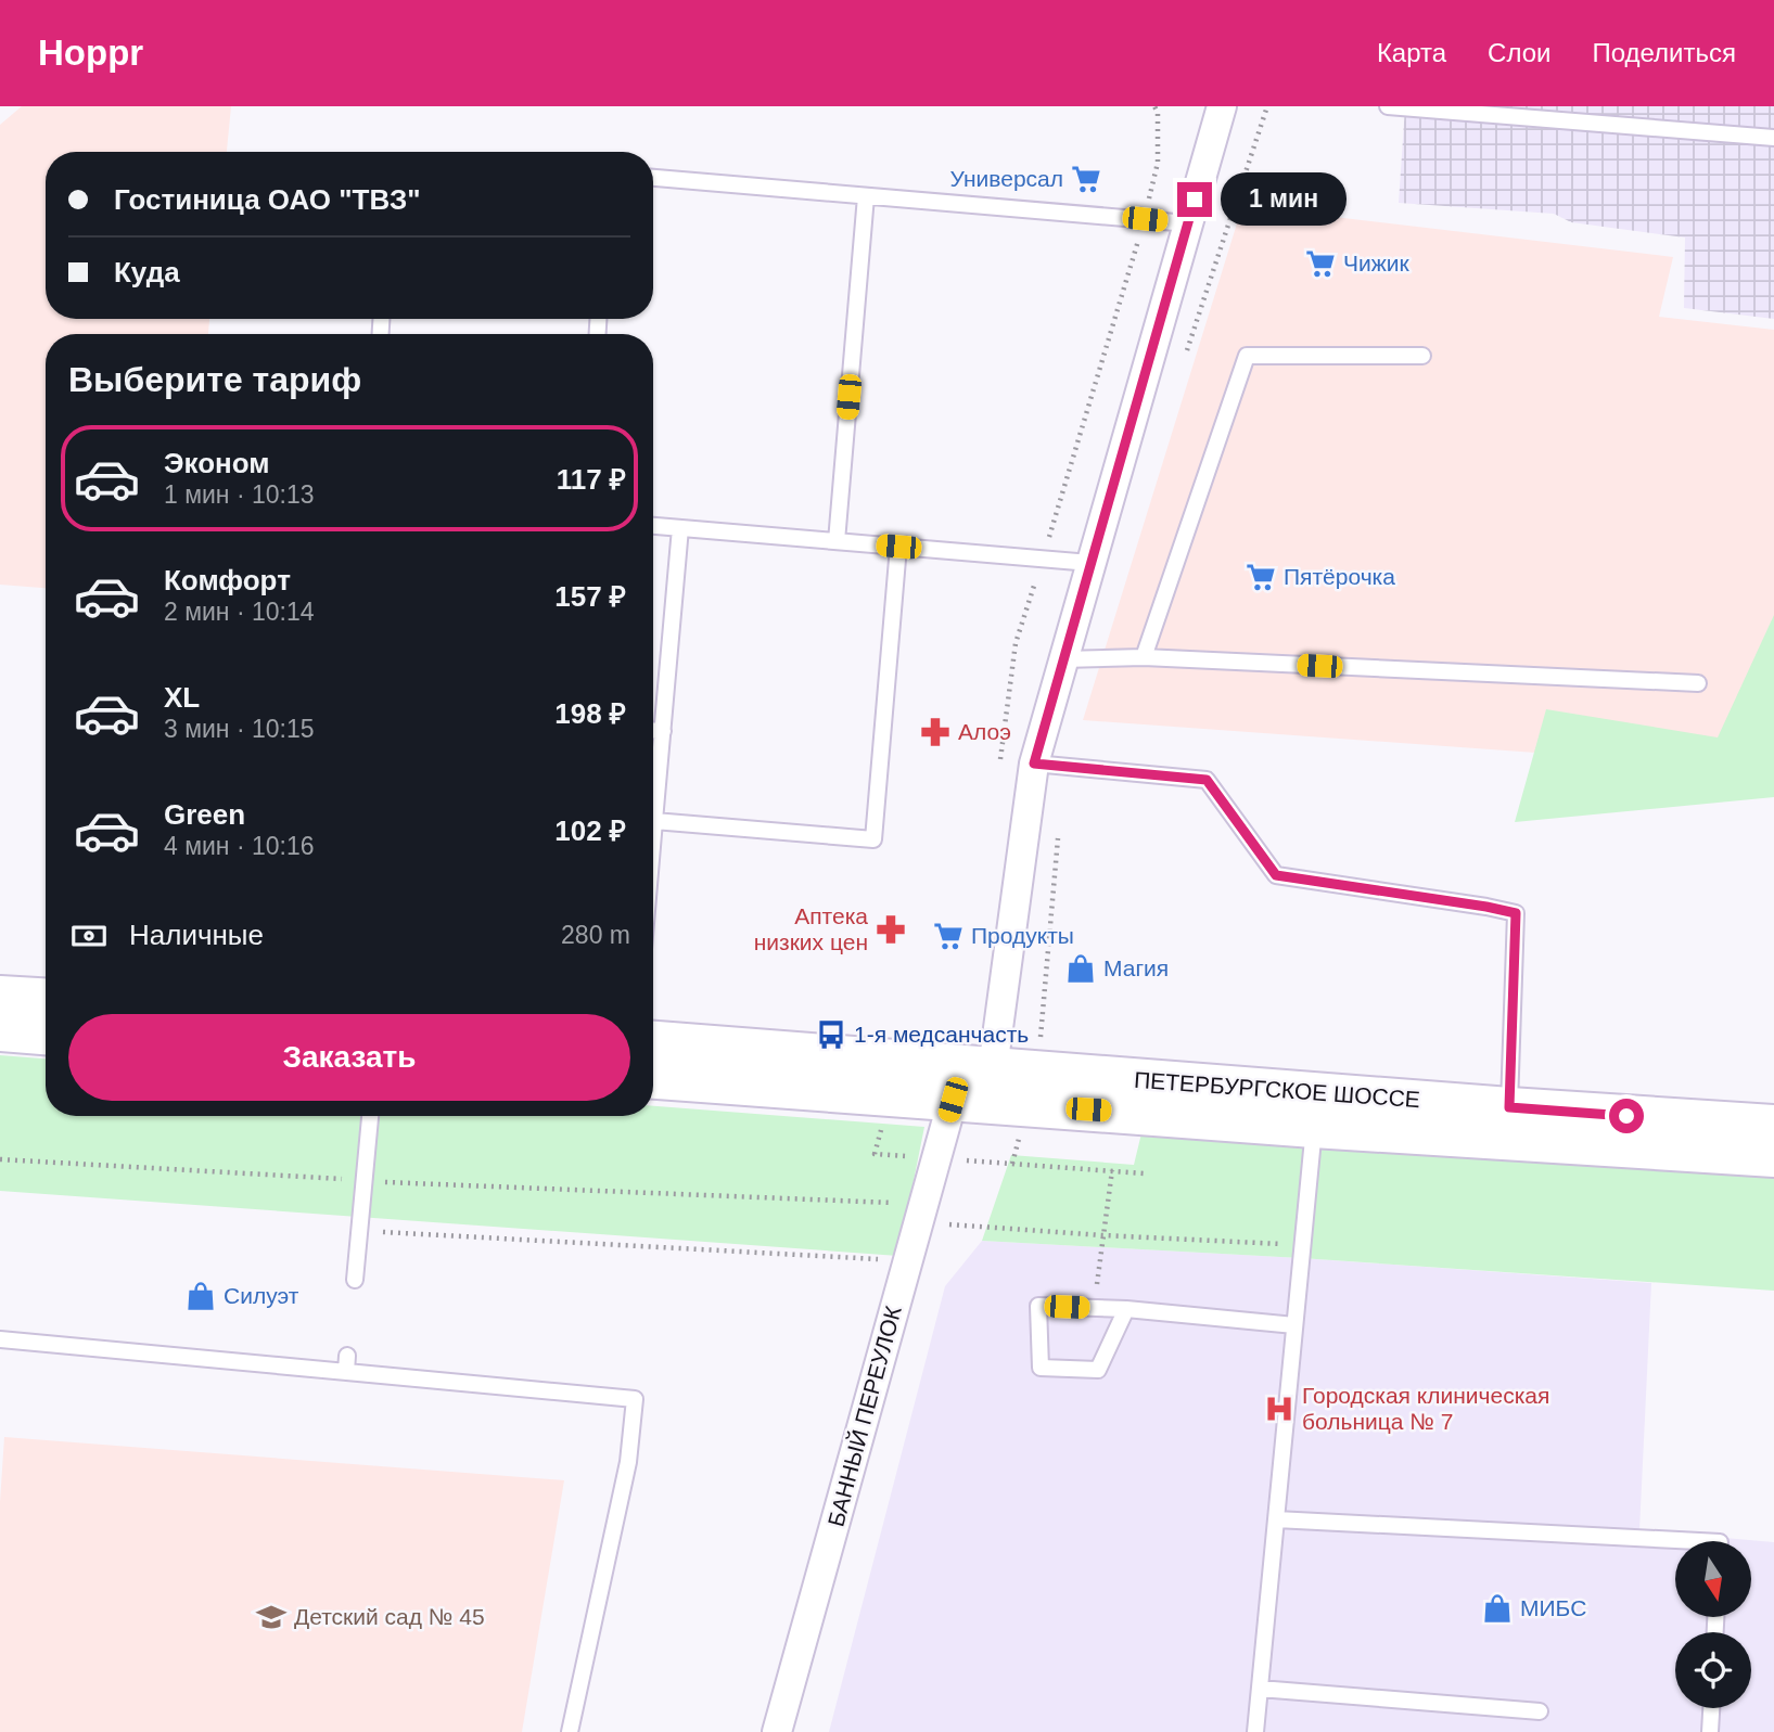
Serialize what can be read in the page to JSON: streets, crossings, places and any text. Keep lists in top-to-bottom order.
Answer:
{
  "streets": {
    "main road": ["ПЕТЕРБУРГСКОЕ ШОССЕ"],
    "street": ["БАННЫЙ ПЕРЕУЛОК"]
  },
  "crossings": [
    ["ПЕТЕРБУРГСКОЕ ШОССЕ", "БАННЫЙ ПЕРЕУЛОК"]
  ],
  "places": {
    "supermarket": [
      "Универсал",
      "Чижик",
      "Пятёрочка",
      "Продукты"
    ],
    "pharmacy": ["Алоэ", "Аптека низких цен"],
    "shop": ["Магия", "Силуэт", "МИБС"],
    "bus stop": ["1-я медсанчасть"],
    "hospital": ["Городская клиническая больница № 7"],
    "school or university": ["Детский сад № 45"]
  },
  "north": "bottom",
  "page": {
    "header": "Hoppr",
    "nav": ["Карта", "Слои", "Поделиться"],
    "banner": ["Гостиница ОАО \"ТВЗ\"", "Куда"],
    "bubble": "1 мин",
    "heading": "Выберите тариф",
    "list": [
      {
        "name": "Эконом",
        "note": "1 мин · 10:13",
        "value": "117 ₽"
      },
      {
        "name": "Комфорт",
        "note": "2 мин · 10:14",
        "value": "157 ₽"
      },
      {
        "name": "XL",
        "note": "3 мин · 10:15",
        "value": "198 ₽"
      },
      {
        "name": "Green",
        "note": "4 мин · 10:16",
        "value": "102 ₽"
      }
    ],
    "pay": ["Наличные", "280 m"],
    "buttons": "Заказать"
  }
}
